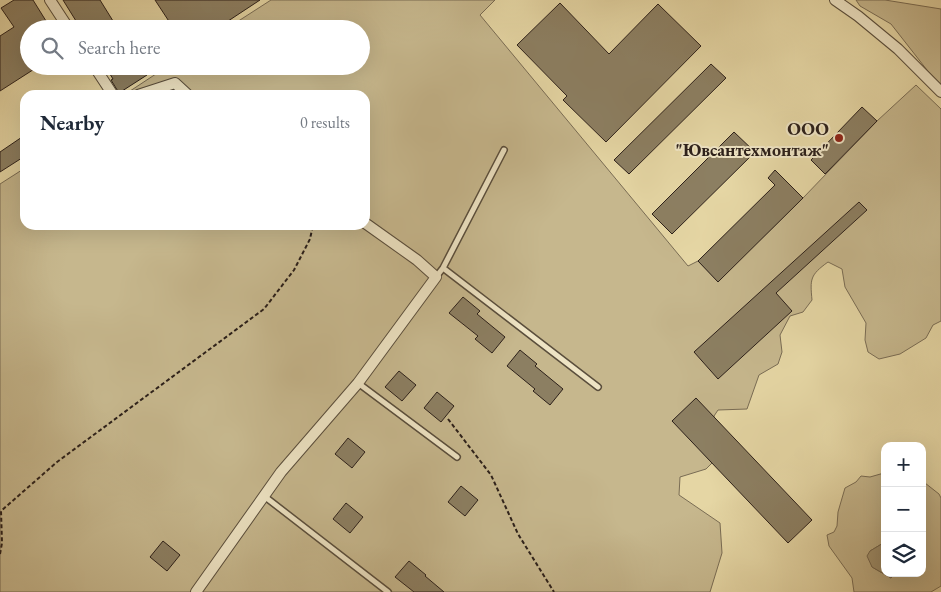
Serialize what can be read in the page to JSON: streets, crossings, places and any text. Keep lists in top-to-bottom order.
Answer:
{
  "places": ["ООО \"Ювсантехмонтаж\""],
  "page": {
    "search": "Search here",
    "heading": ["Nearby", "0 results"],
    "map_buttons": ["+", "−"]
  }
}
